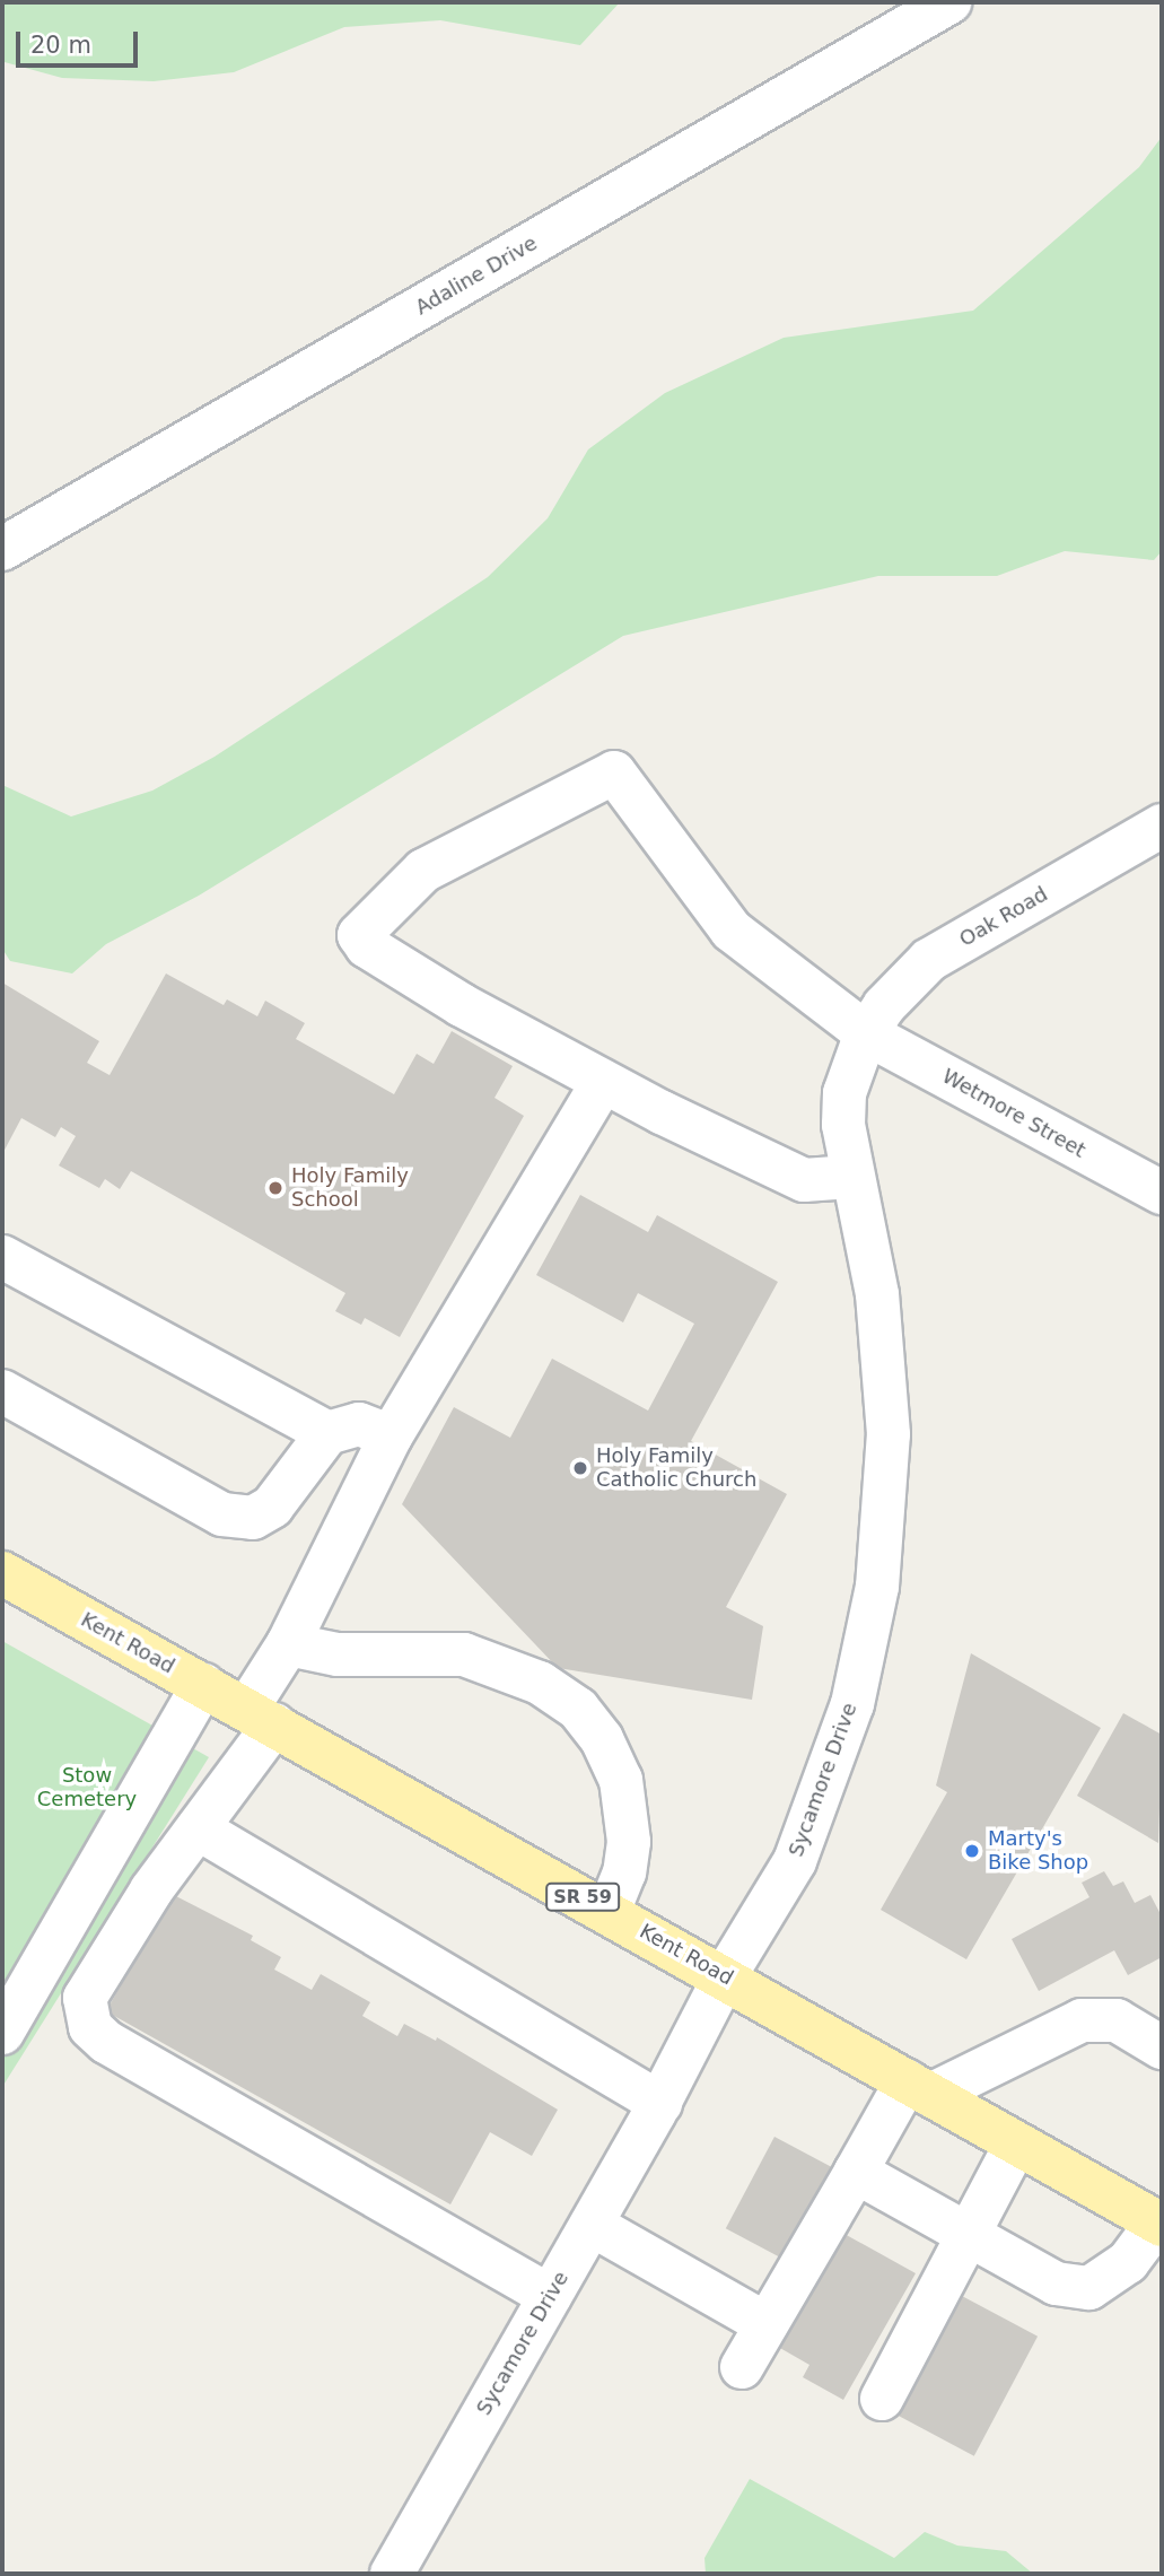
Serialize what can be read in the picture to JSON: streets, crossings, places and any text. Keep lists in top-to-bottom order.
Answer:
{
  "streets": {
    "main road": ["Kent Road", "SR 59"],
    "street": [
      "Adaline Drive",
      "Oak Road",
      "Wetmore Street",
      "Sycamore Drive"
    ]
  },
  "crossings": [
    ["Oak Road", "Wetmore Street"],
    ["Oak Road", "Sycamore Drive"],
    ["Wetmore Street", "Sycamore Drive"],
    ["Kent Road", "Sycamore Drive"]
  ],
  "parks": ["Stow Cemetery"],
  "places": ["Holy Family School", "Holy Family Catholic Church", "Marty's Bike Shop"],
  "scale_bar": "20 m"
}
